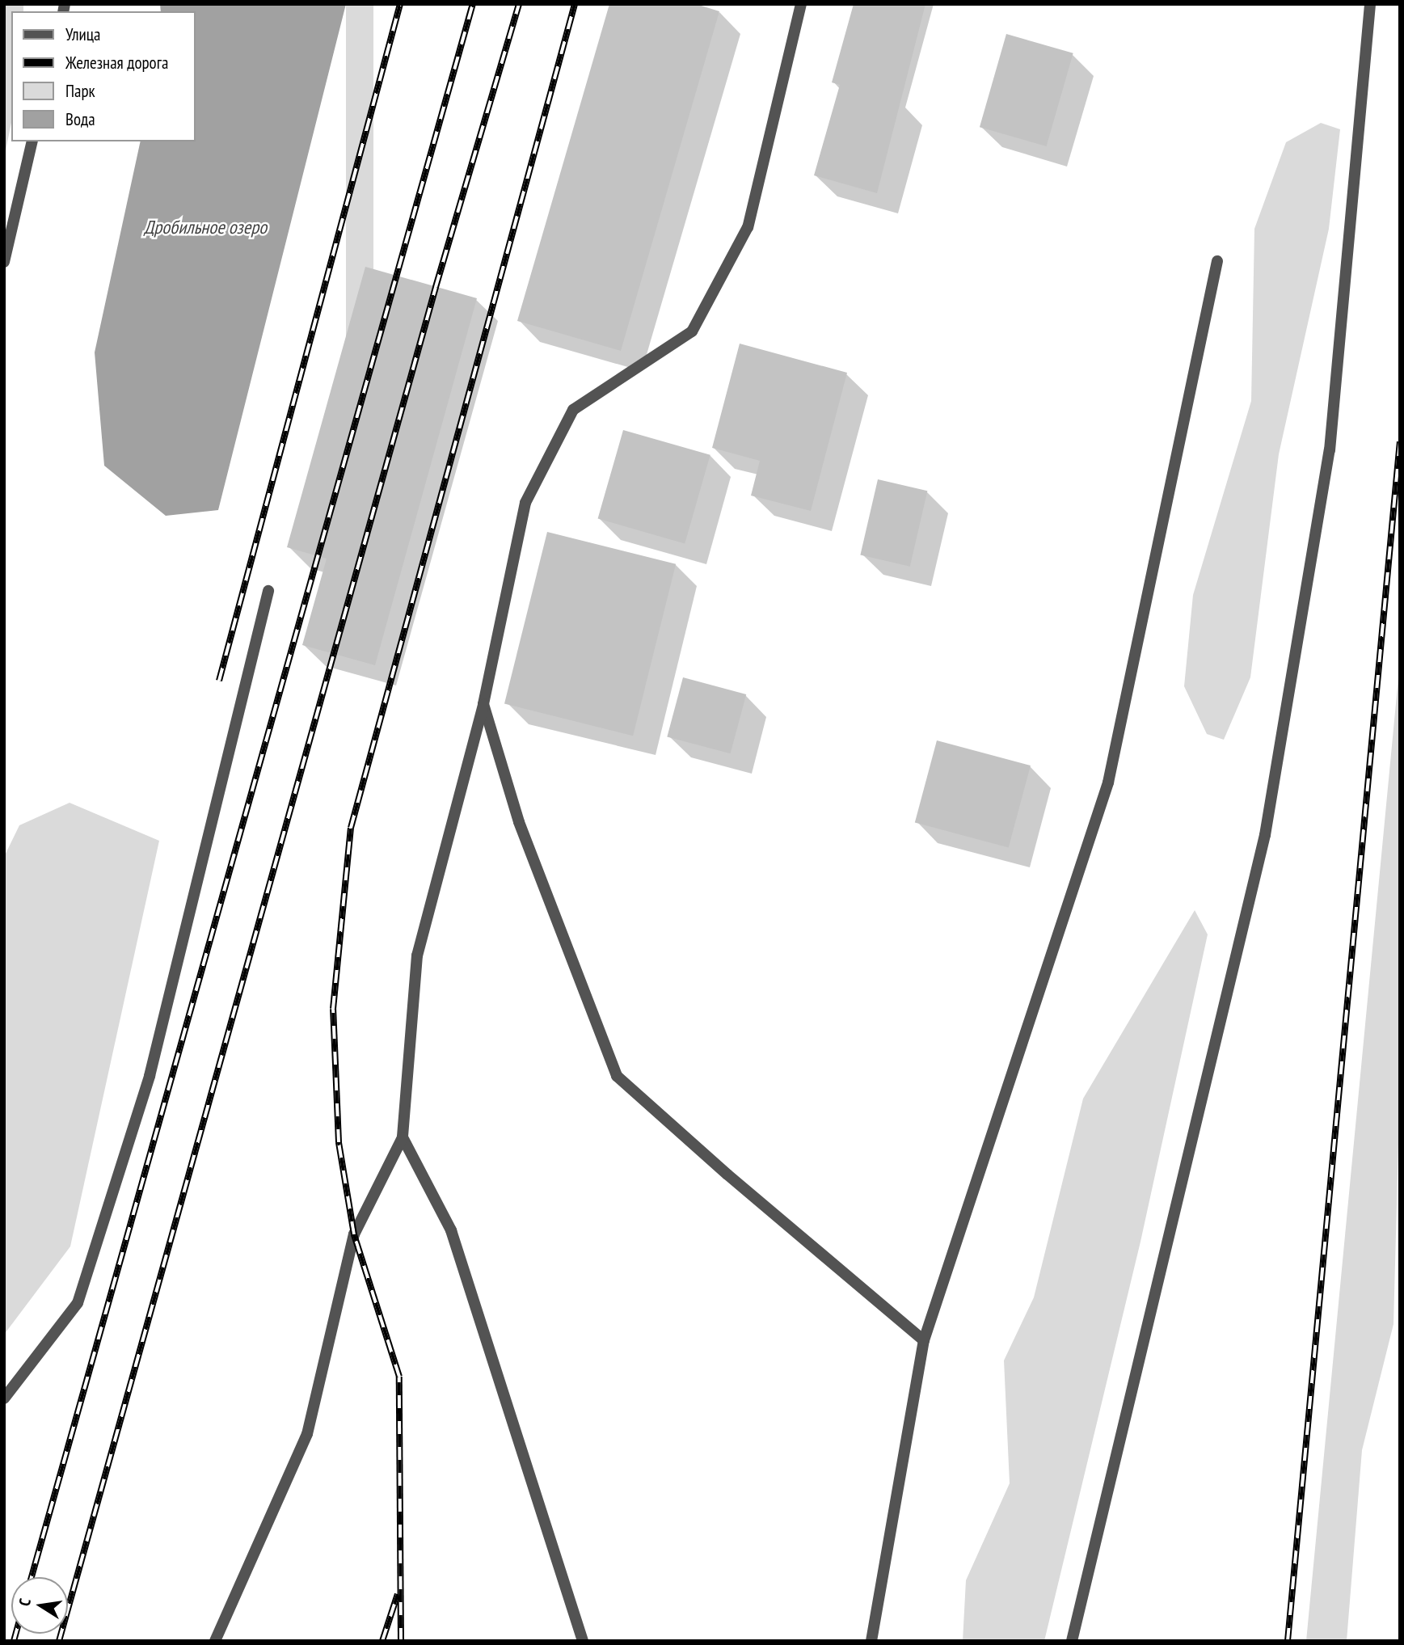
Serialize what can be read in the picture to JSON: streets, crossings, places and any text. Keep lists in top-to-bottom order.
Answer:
{
  "water": ["Дробильное озеро"],
  "legend": [
    "Улица",
    "Железная дорога",
    "Парк",
    "Вода"
  ],
  "north": "left"
}
